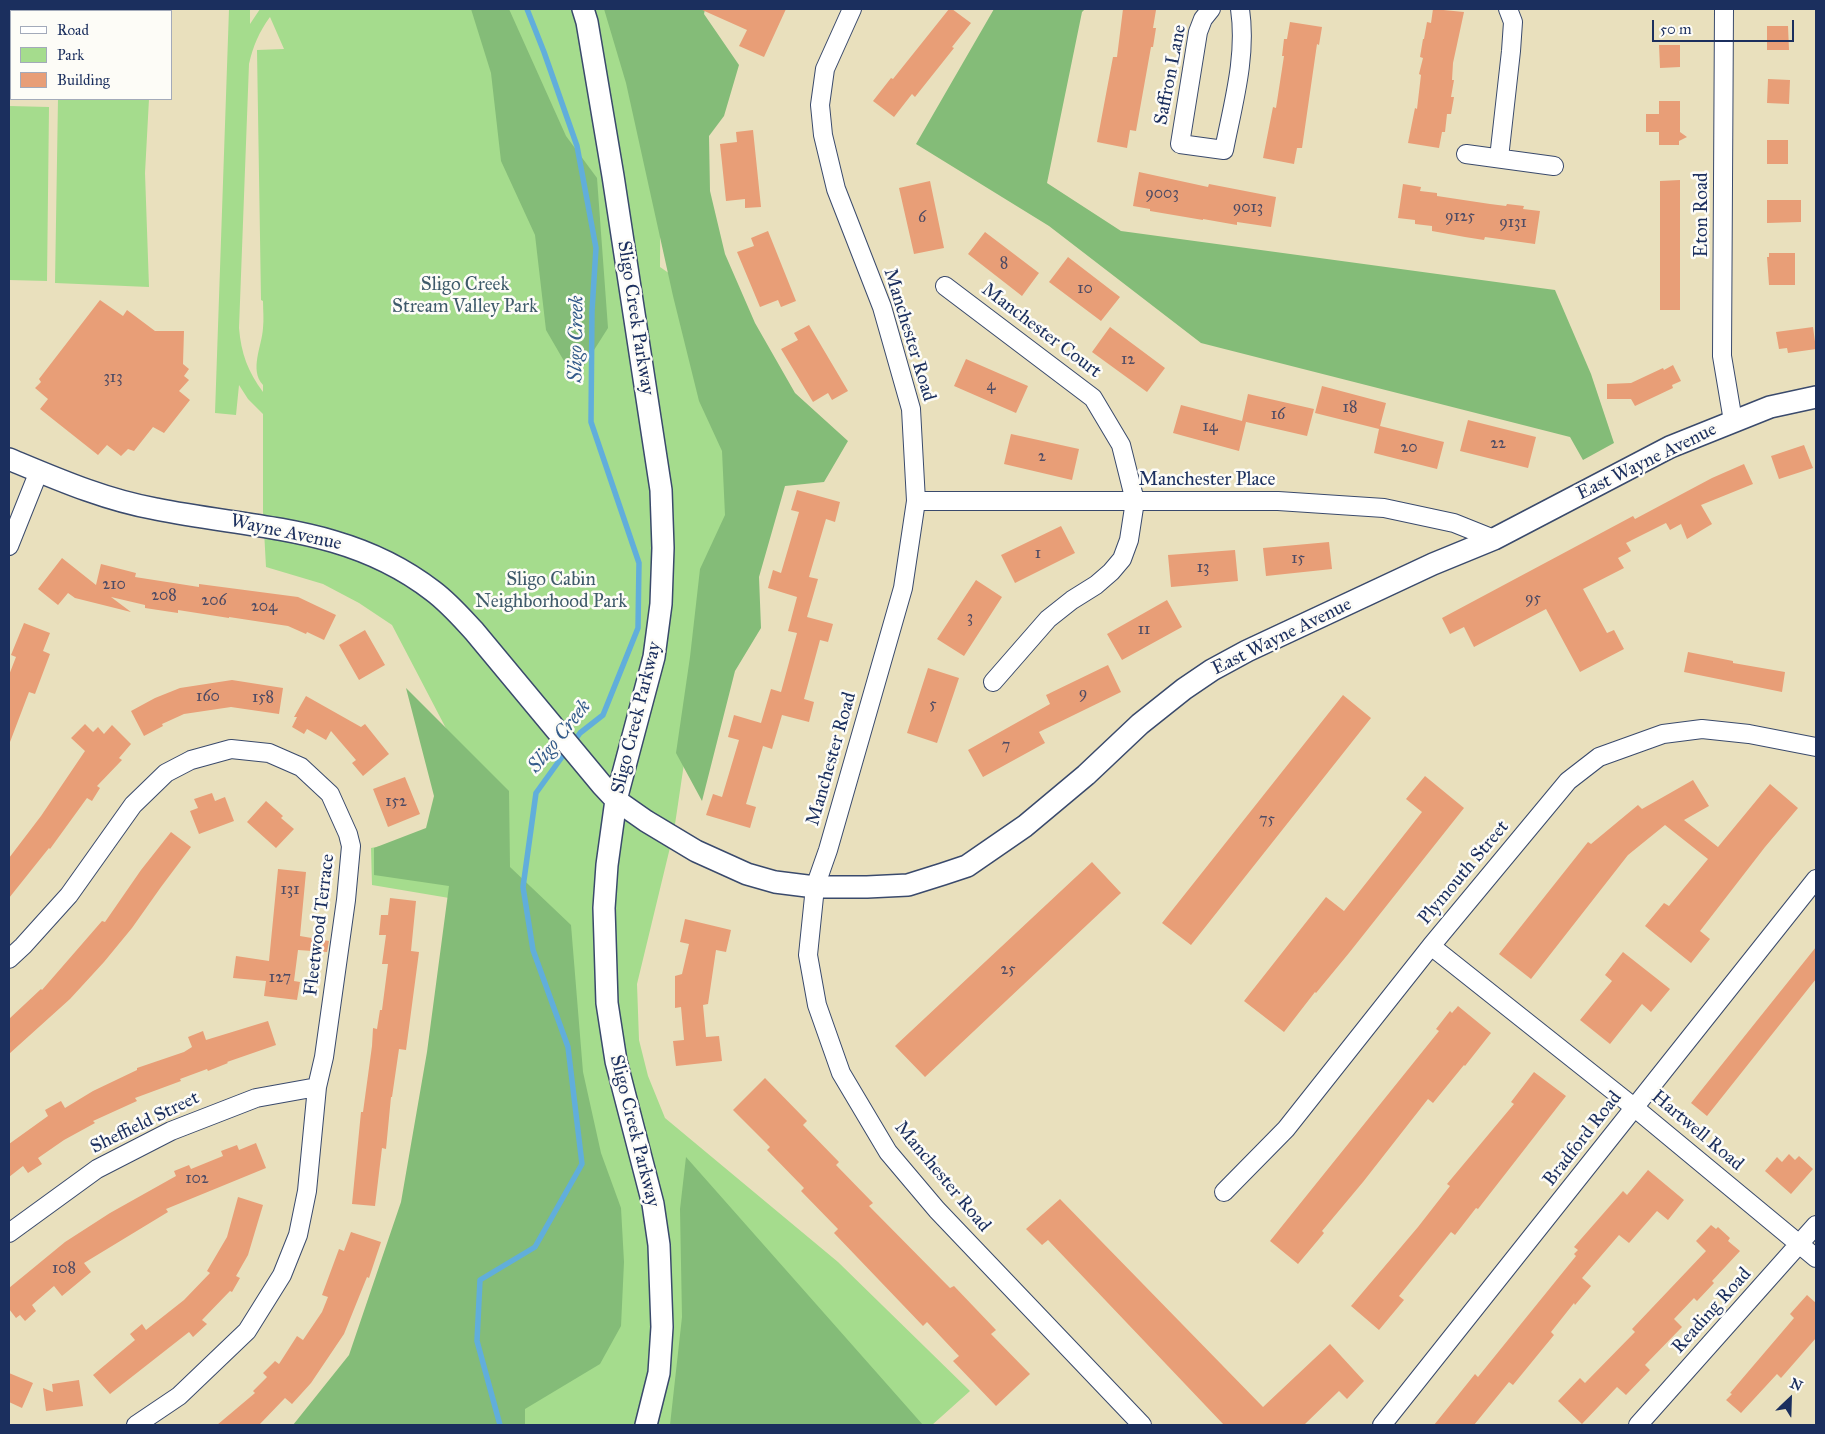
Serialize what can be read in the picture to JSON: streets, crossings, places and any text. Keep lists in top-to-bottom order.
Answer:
{
  "streets": {
    "street": [
      "Saffron Lane",
      "Eton Road",
      "Sligo Creek Parkway",
      "Manchester Court",
      "Manchester Road",
      "East Wayne Avenue",
      "Manchester Place",
      "Wayne Avenue",
      "Plymouth Street",
      "Fleetwood Terrace",
      "Sheffield Street",
      "Hartwell Road",
      "Bradford Road",
      "Reading Road"
    ]
  },
  "crossings": [
    ["Eton Road", "East Wayne Avenue"],
    ["Sligo Creek Parkway", "East Wayne Avenue"],
    ["Sligo Creek Parkway", "Wayne Avenue"],
    ["Manchester Court", "Manchester Place"],
    ["Manchester Road", "East Wayne Avenue"],
    ["Manchester Road", "Manchester Place"],
    ["East Wayne Avenue", "Manchester Place"],
    ["East Wayne Avenue", "Wayne Avenue"],
    ["Plymouth Street", "Hartwell Road"],
    ["Fleetwood Terrace", "Sheffield Street"],
    ["Hartwell Road", "Bradford Road"],
    ["Hartwell Road", "Reading Road"]
  ],
  "water": ["Sligo Creek"],
  "parks": ["Sligo Creek Stream Valley Park", "Sligo Cabin Neighborhood Park"],
  "house_numbers": [
    "9003",
    "9013",
    "9125",
    "6",
    "9131",
    "8",
    "10",
    "12",
    "313",
    "4",
    "18",
    "16",
    "14",
    "22",
    "20",
    "2",
    "1",
    "15",
    "13",
    "210",
    "208",
    "95",
    "206",
    "204",
    "3",
    "11",
    "9",
    "160",
    "158",
    "5",
    "7",
    "152",
    "75",
    "131",
    "25",
    "127",
    "102",
    "108"
  ],
  "legend": ["Road", "Park", "Building"],
  "scale_bar": "50 m",
  "north": "top right"
}
